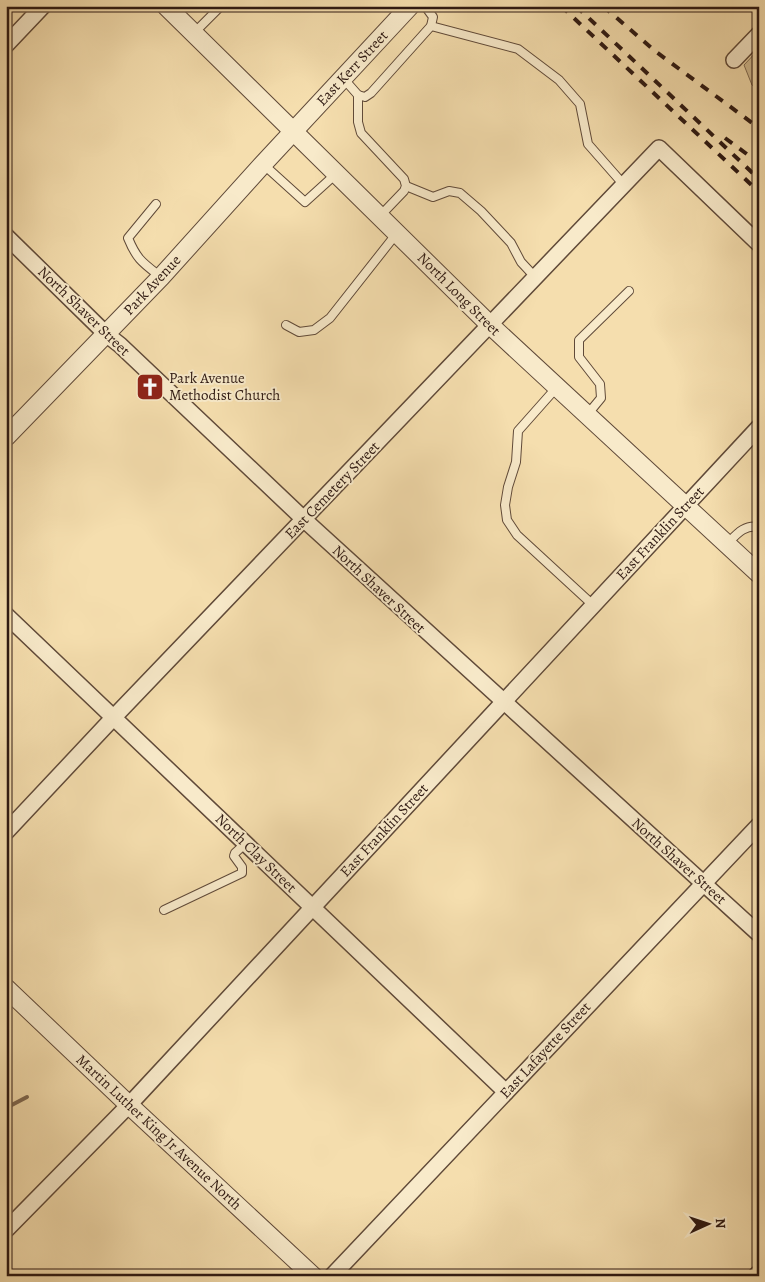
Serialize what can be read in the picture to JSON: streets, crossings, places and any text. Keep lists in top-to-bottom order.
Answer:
{
  "streets": {
    "street": [
      "East Kerr Street",
      "Park Avenue",
      "North Long Street",
      "North Shaver Street",
      "East Cemetery Street",
      "East Franklin Street",
      "North Clay Street",
      "East Lafayette Street",
      "Martin Luther King Jr Avenue North"
    ]
  },
  "crossings": [
    ["East Kerr Street", "Park Avenue"],
    ["East Kerr Street", "North Long Street"],
    ["Park Avenue", "North Long Street"],
    ["Park Avenue", "North Shaver Street"],
    ["North Long Street", "East Cemetery Street"],
    ["North Long Street", "East Franklin Street"],
    ["North Shaver Street", "East Cemetery Street"],
    ["North Shaver Street", "East Franklin Street"],
    ["North Shaver Street", "East Lafayette Street"],
    ["East Cemetery Street", "North Clay Street"],
    ["East Franklin Street", "North Clay Street"],
    ["East Franklin Street", "Martin Luther King Jr Avenue North"],
    ["North Clay Street", "East Lafayette Street"]
  ],
  "places": {
    "church": ["Park Avenue Methodist Church"]
  },
  "north": "right"
}
